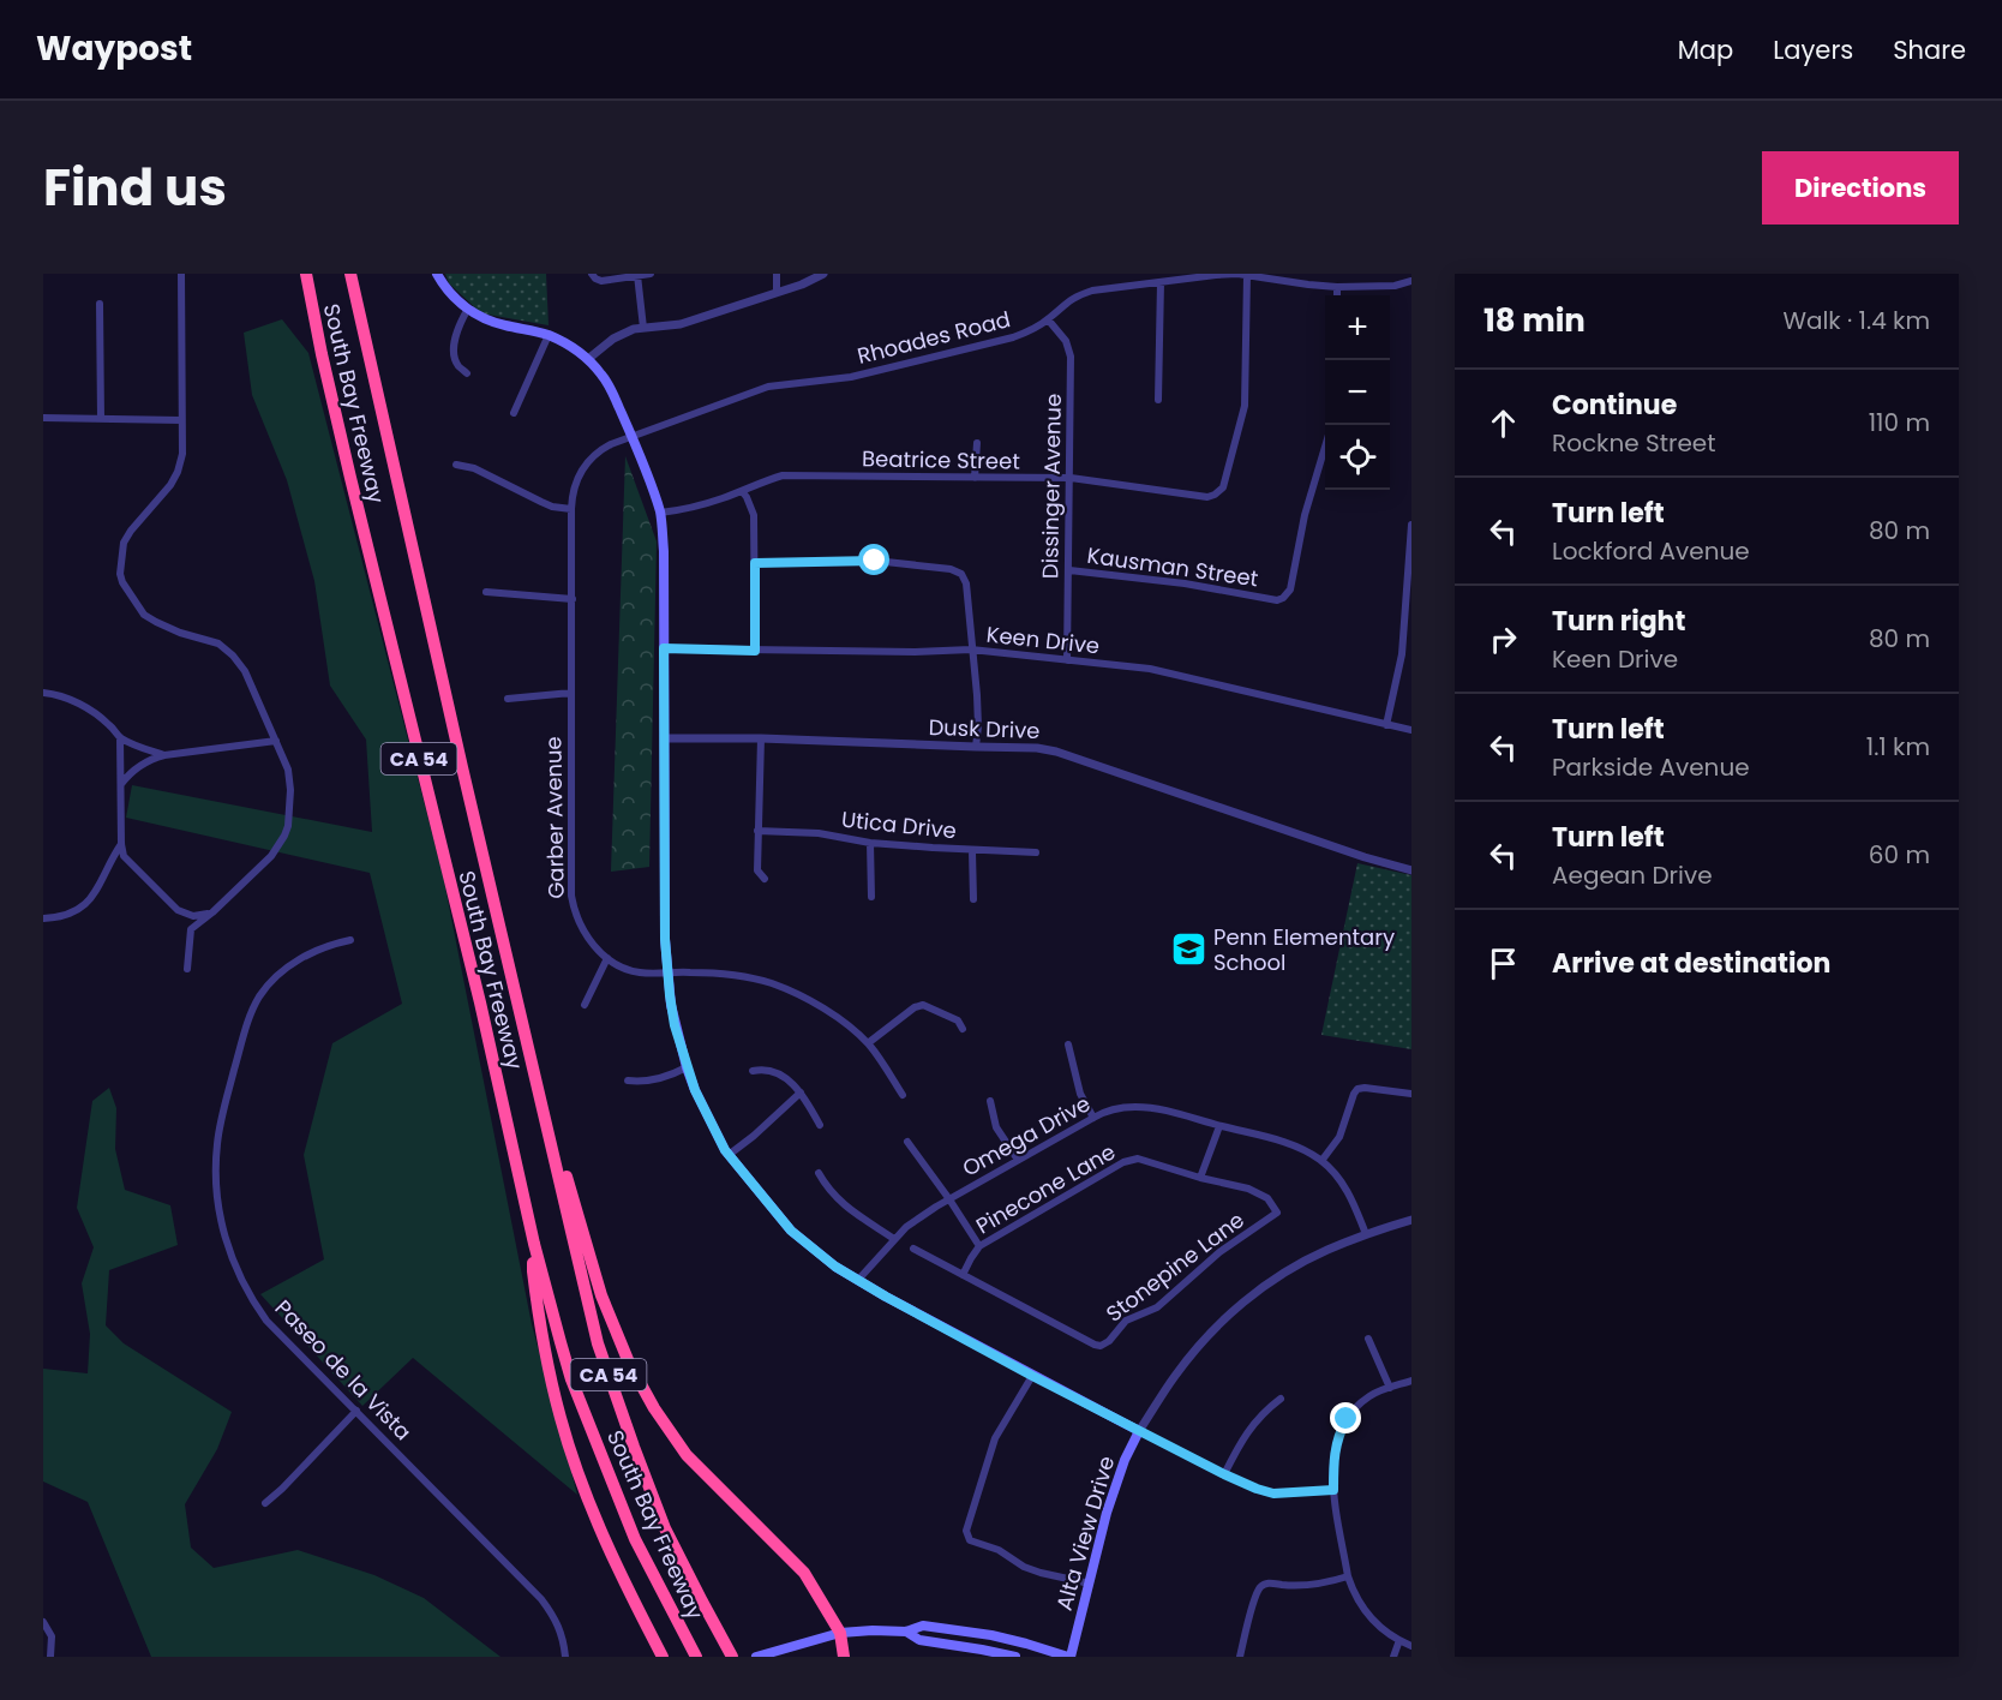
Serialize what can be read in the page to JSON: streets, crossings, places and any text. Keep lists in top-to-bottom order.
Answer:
{
  "streets": {
    "highway": ["South Bay Freeway", "CA 54"],
    "main road": ["Alta View Drive"],
    "street": [
      "Rhoades Road",
      "Beatrice Street",
      "Dissinger Avenue",
      "Kausman Street",
      "Keen Drive",
      "Dusk Drive",
      "Garber Avenue",
      "Utica Drive",
      "Omega Drive",
      "Pinecone Lane",
      "Stonepine Lane",
      "Paseo de la Vista"
    ]
  },
  "crossings": [
    ["Rhoades Road", "Beatrice Street"],
    ["Rhoades Road", "Dissinger Avenue"],
    ["Rhoades Road", "Garber Avenue"],
    ["Beatrice Street", "Dissinger Avenue"],
    ["Dissinger Avenue", "Kausman Street"],
    ["Dissinger Avenue", "Keen Drive"],
    ["Omega Drive", "Alta View Drive"],
    ["Pinecone Lane", "Stonepine Lane"]
  ],
  "places": {
    "school or university": ["Penn Elementary School"]
  },
  "page": {
    "header": "Waypost",
    "nav": ["Map", "Layers", "Share"],
    "title": "Find us",
    "buttons": "Directions",
    "heading": ["18 min", "Walk · 1.4 km"],
    "map_buttons": ["+", "−"],
    "list": [
      ["Continue", "Rockne Street", "110 m"],
      ["Turn left", "Lockford Avenue", "80 m"],
      ["Turn right", "Keen Drive", "80 m"],
      ["Turn left", "Parkside Avenue", "1.1 km"],
      ["Turn left", "Aegean Drive", "60 m"],
      "Arrive at destination"
    ]
  }
}
